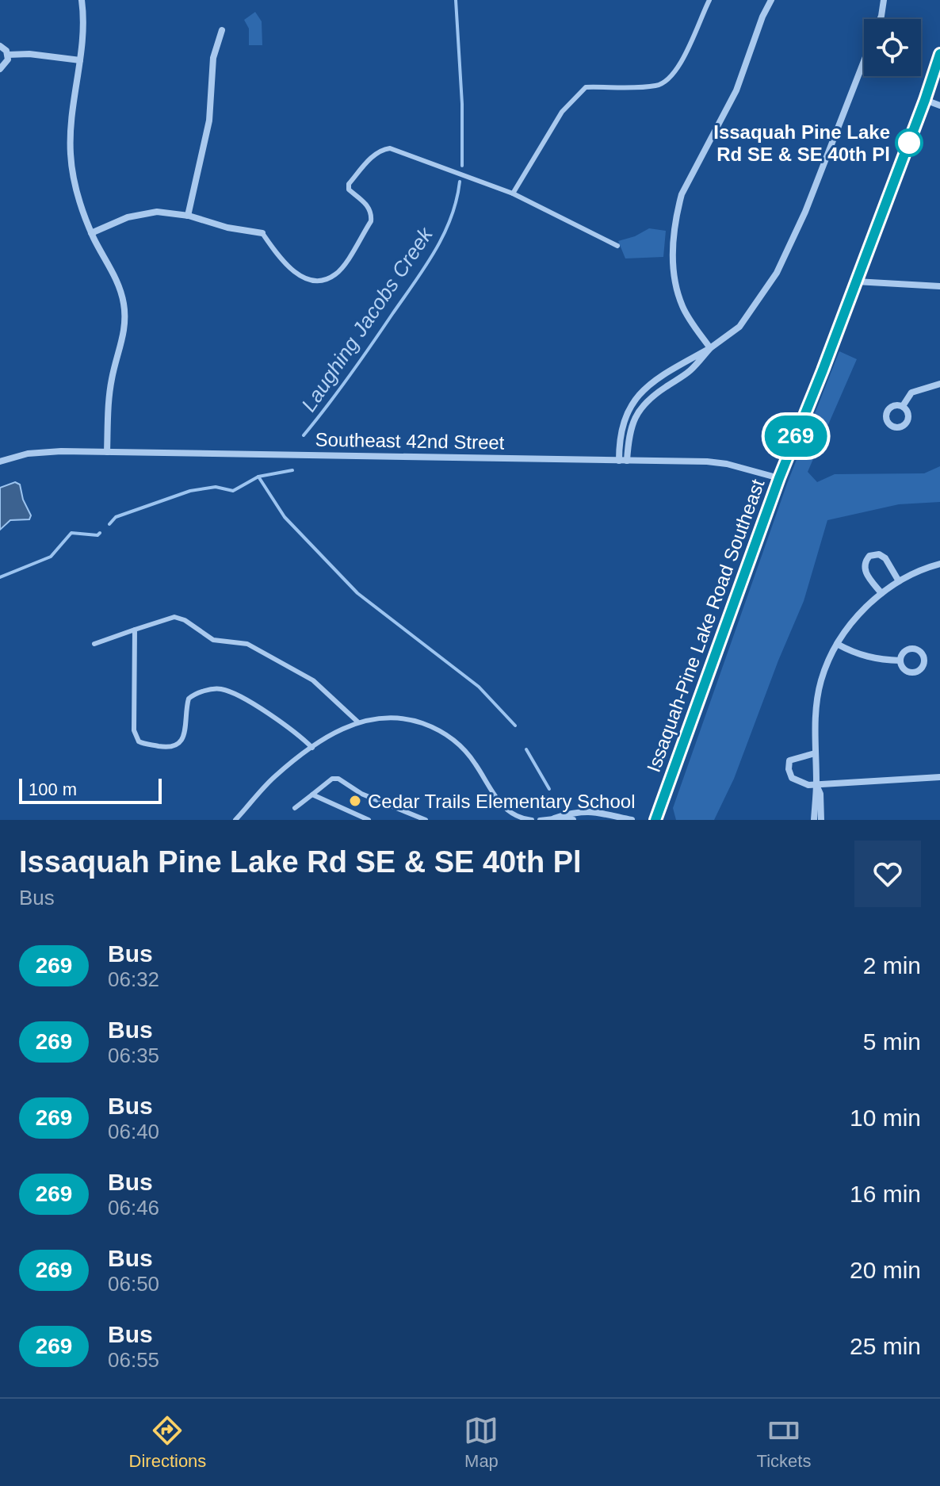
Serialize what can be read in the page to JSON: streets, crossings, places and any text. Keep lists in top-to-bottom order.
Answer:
{
  "streets": {
    "main road": ["Issaquah-Pine Lake Road Southeast"],
    "street": ["Southeast 42nd Street"]
  },
  "crossings": [
    ["Southeast 42nd Street", "Issaquah-Pine Lake Road Southeast"]
  ],
  "water": ["Laughing Jacobs Creek"],
  "places": ["Issaquah Pine Lake Rd SE & SE 40th Pl", "Cedar Trails Elementary School"],
  "lines": ["bus line 269"],
  "scale_bar": "100 m",
  "page": {
    "on_map": "269",
    "scale": "100 m",
    "heading": ["Issaquah Pine Lake Rd SE & SE 40th Pl", "Bus"],
    "list": [
      {
        "mark": "269",
        "name": "Bus",
        "note": "06:32",
        "value": "2 min"
      },
      {
        "mark": "269",
        "name": "Bus",
        "note": "06:35",
        "value": "5 min"
      },
      {
        "mark": "269",
        "name": "Bus",
        "note": "06:40",
        "value": "10 min"
      },
      {
        "mark": "269",
        "name": "Bus",
        "note": "06:46",
        "value": "16 min"
      },
      {
        "mark": "269",
        "name": "Bus",
        "note": "06:50",
        "value": "20 min"
      },
      {
        "mark": "269",
        "name": "Bus",
        "note": "06:55",
        "value": "25 min"
      }
    ],
    "tabs": ["Directions", "Map", "Tickets"]
  }
}
